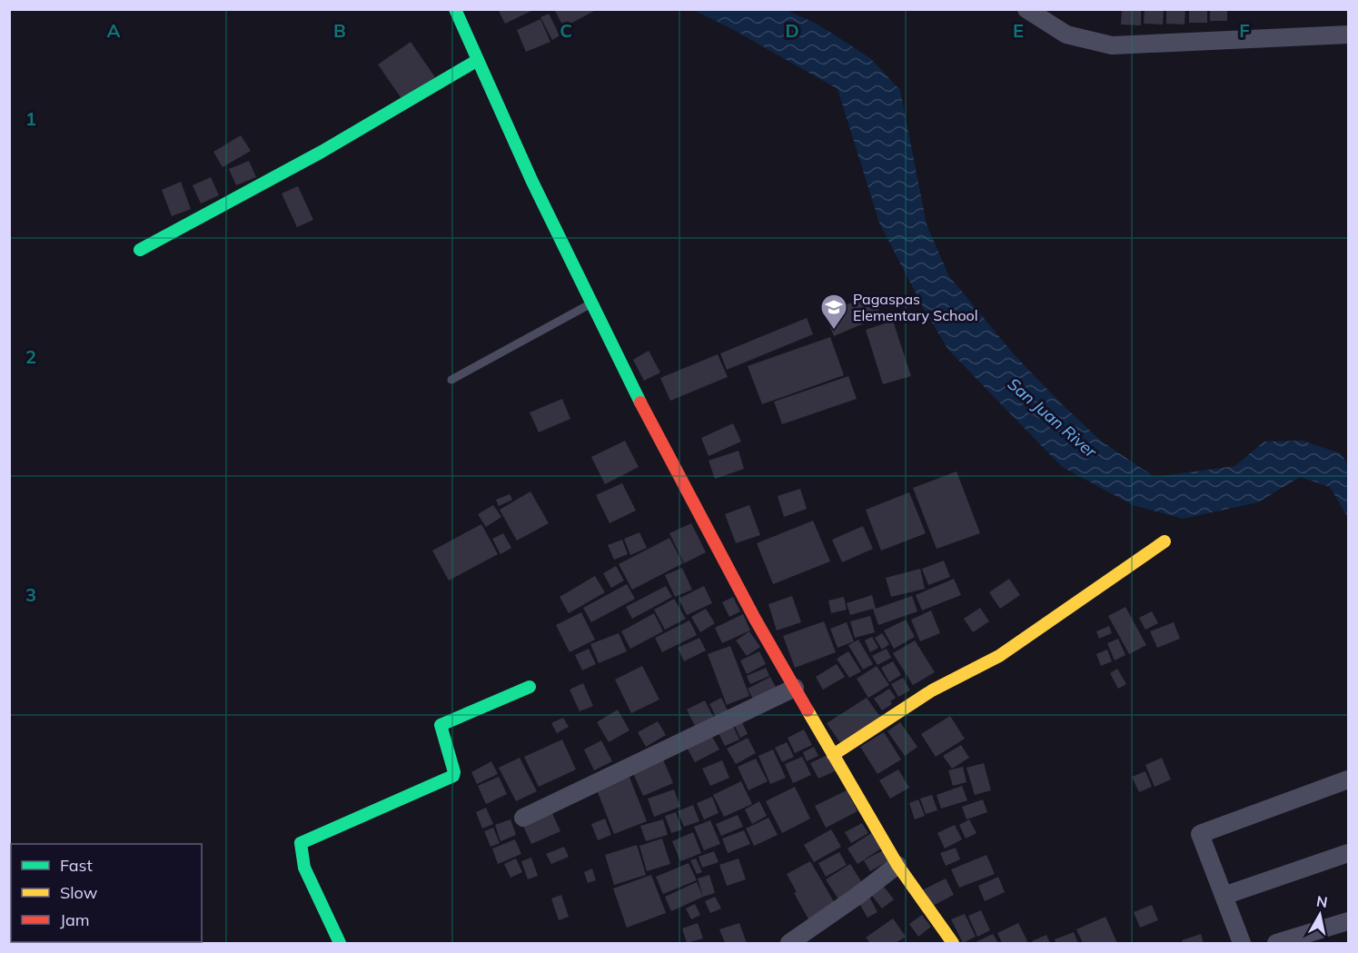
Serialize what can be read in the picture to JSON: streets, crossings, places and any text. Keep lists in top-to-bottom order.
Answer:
{
  "water": ["San Juan River"],
  "places": {
    "school or university": ["Pagaspas Elementary School"]
  },
  "legend": ["Fast", "Slow", "Jam"],
  "north": "top",
  "grid": {
    "columns": [
      "A",
      "B",
      "C",
      "D",
      "E",
      "F"
    ],
    "rows": ["1", "2", "3"]
  }
}
